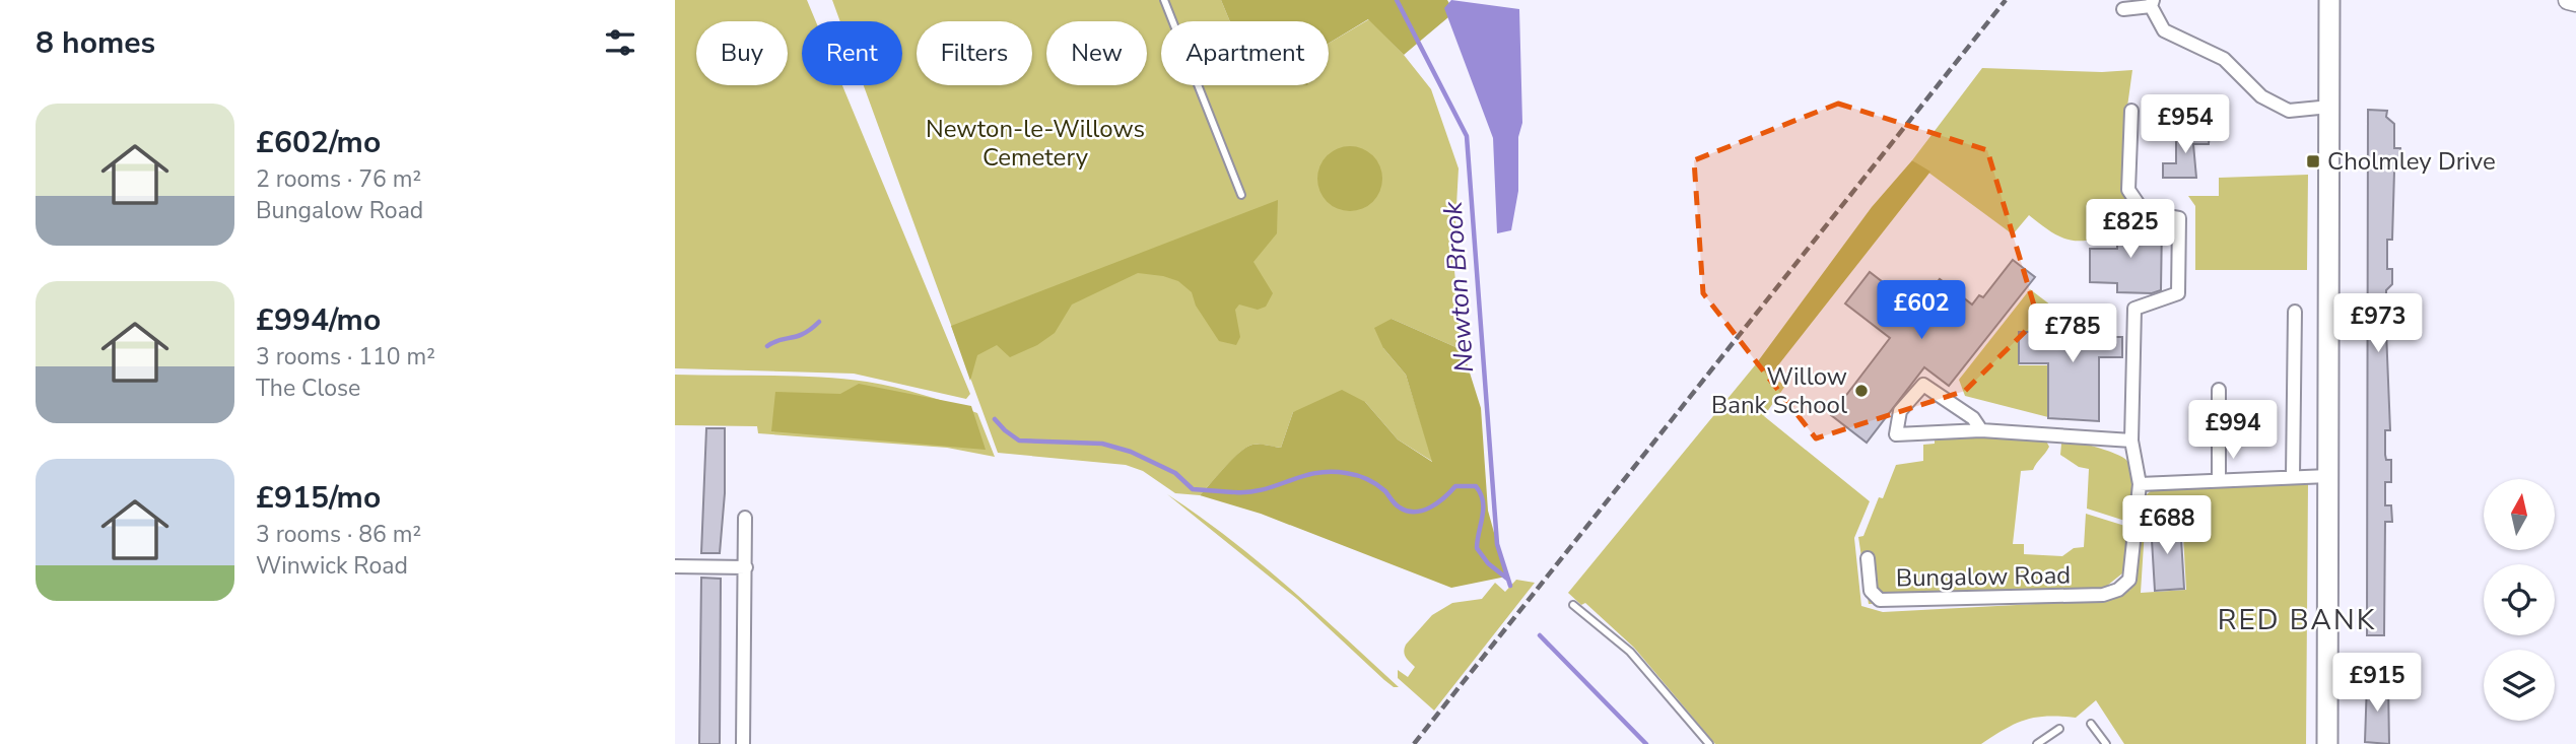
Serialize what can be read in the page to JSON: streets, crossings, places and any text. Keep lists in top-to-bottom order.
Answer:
{
  "streets": {
    "street": ["Bungalow Road"]
  },
  "districts": ["RED BANK"],
  "water": ["Newton Brook"],
  "parks": ["Newton-le-Willows Cemetery"],
  "places": {
    "transit": ["Cholmley Drive"],
    "other": ["Willow Bank School"]
  },
  "north": "top",
  "page": {
    "heading": "8 homes",
    "chip": [
      "Buy",
      "Rent",
      "Filters",
      "New",
      "Apartment"
    ],
    "list": [
      {
        "name": "£602/mo",
        "note": "2 rooms · 76 m² · Bungalow Road"
      },
      {
        "name": "£994/mo",
        "note": "3 rooms · 110 m² · The Close"
      },
      {
        "name": "£915/mo",
        "note": "3 rooms · 86 m² · Winwick Road"
      }
    ],
    "price": [
      "£954",
      "£825",
      "£602",
      "£973",
      "£785",
      "£994",
      "£688",
      "£915"
    ]
  }
}
